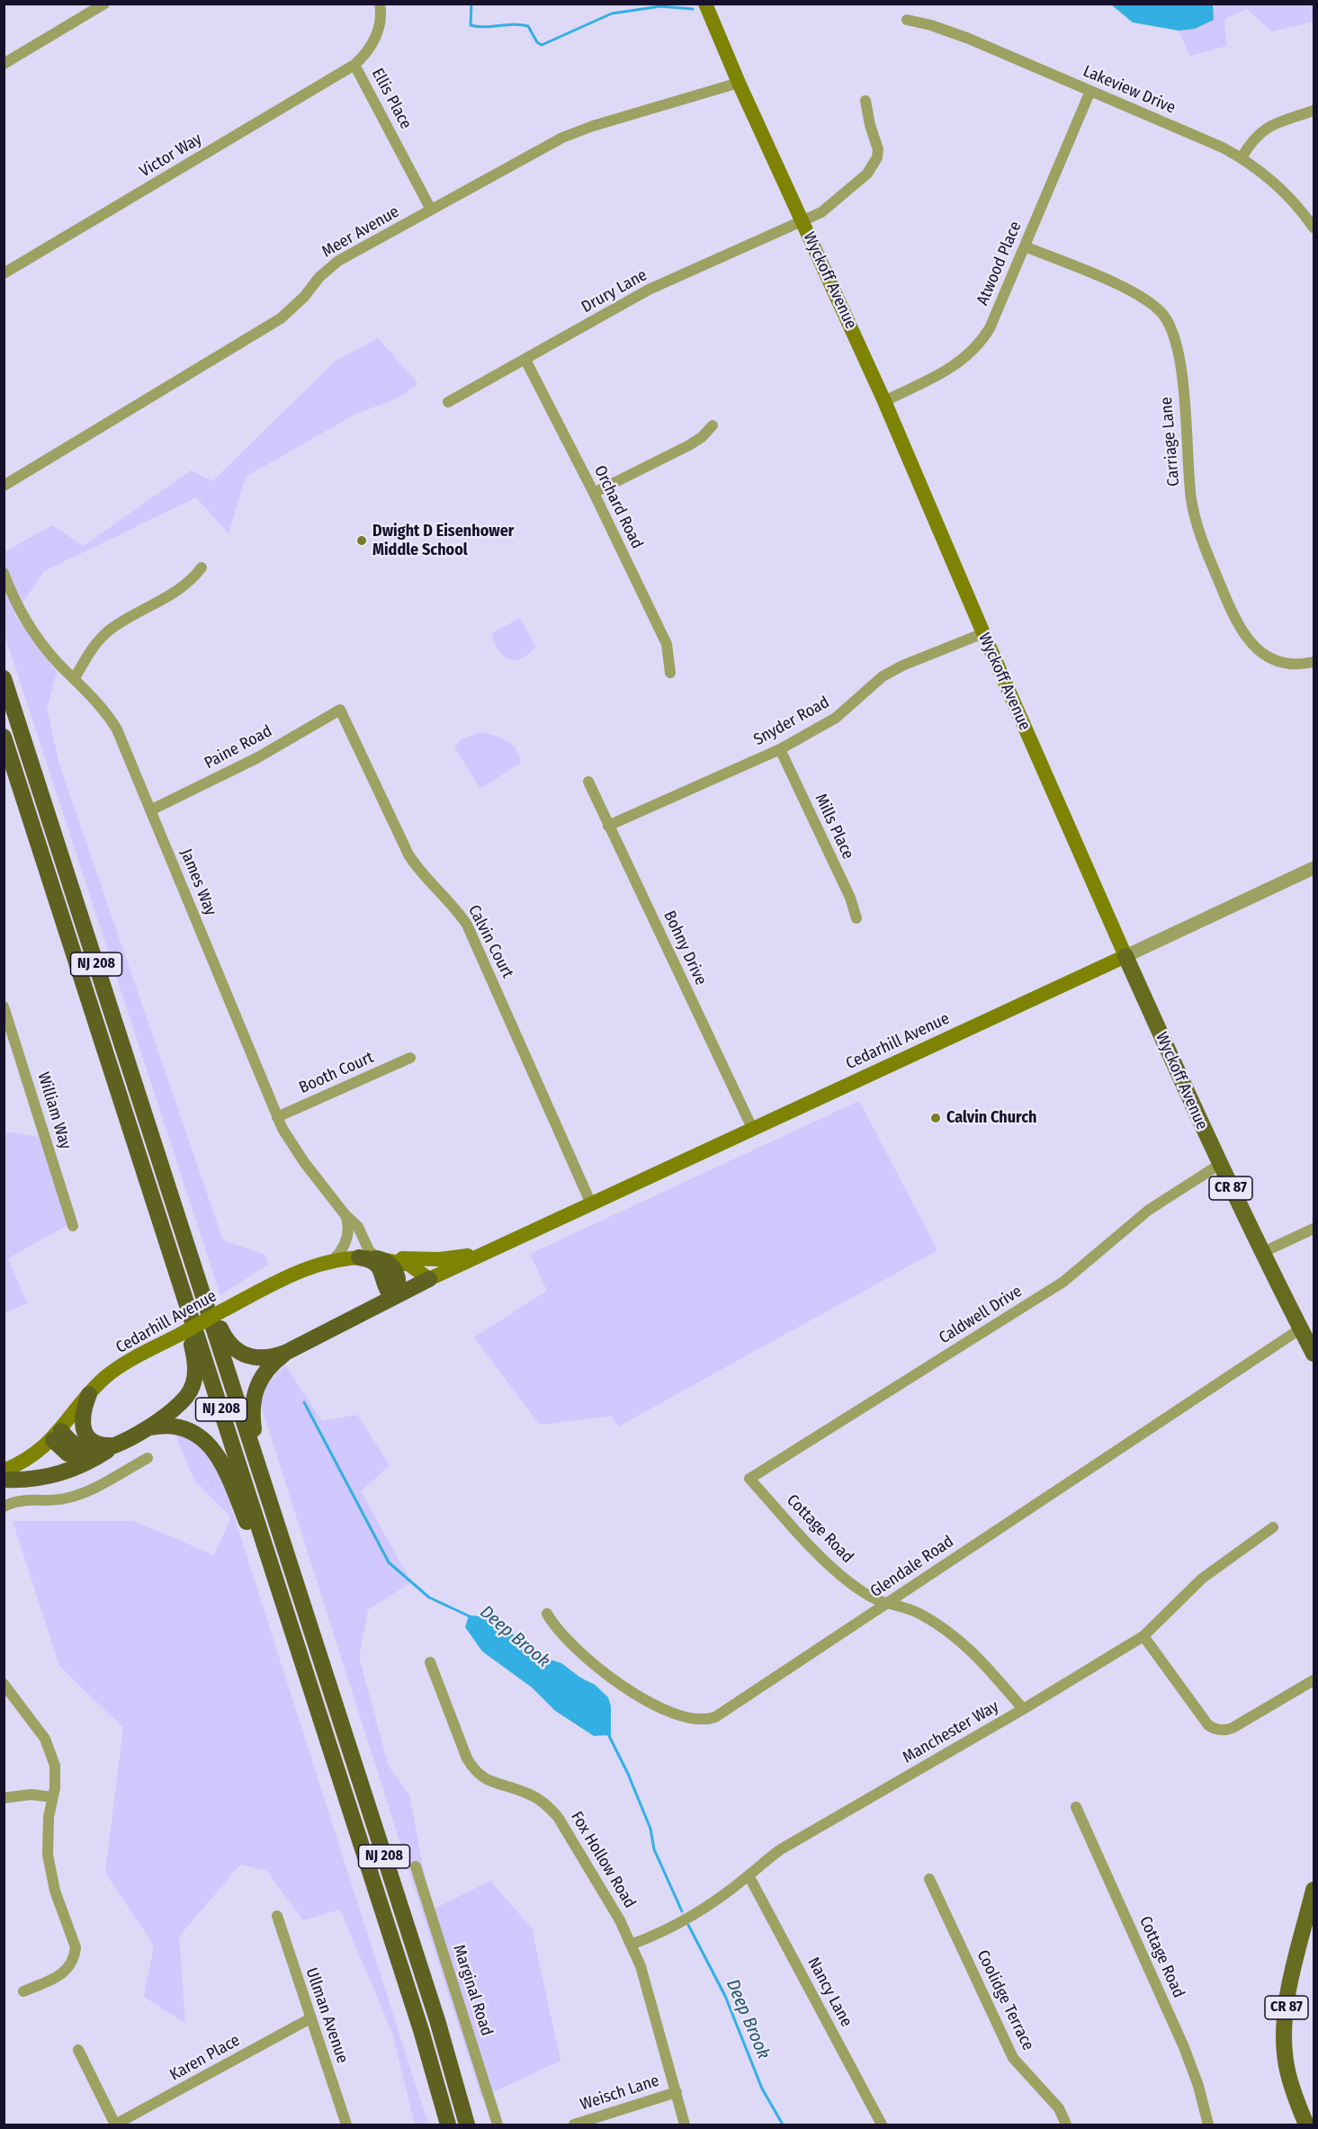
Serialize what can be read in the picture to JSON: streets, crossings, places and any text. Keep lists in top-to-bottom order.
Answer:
{
  "streets": {
    "highway": ["NJ 208"],
    "main road": ["Wyckoff Avenue", "Cedarhill Avenue", "CR 87"],
    "street": [
      "Lakeview Drive",
      "Ellis Place",
      "Victor Way",
      "Meer Avenue",
      "Atwood Place",
      "Drury Lane",
      "Carriage Lane",
      "Orchard Road",
      "Snyder Road",
      "Paine Road",
      "Mills Place",
      "James Way",
      "Calvin Court",
      "Bohny Drive",
      "Booth Court",
      "William Way",
      "Caldwell Drive",
      "Cottage Road",
      "Glendale Road",
      "Manchester Way",
      "Fox Hollow Road",
      "Marginal Road",
      "Nancy Lane",
      "Coolidge Terrace",
      "Ullman Avenue",
      "Karen Place",
      "Weisch Lane"
    ]
  },
  "crossings": [
    ["Lakeview Drive", "Atwood Place"],
    ["Ellis Place", "Victor Way"],
    ["Ellis Place", "Meer Avenue"],
    ["Meer Avenue", "Wyckoff Avenue"],
    ["Atwood Place", "Wyckoff Avenue"],
    ["Atwood Place", "Carriage Lane"],
    ["Wyckoff Avenue", "Drury Lane"],
    ["Wyckoff Avenue", "Snyder Road"],
    ["Wyckoff Avenue", "Cedarhill Avenue"],
    ["Wyckoff Avenue", "Caldwell Drive"],
    ["Wyckoff Avenue", "Glendale Road"],
    ["Drury Lane", "Orchard Road"],
    ["Snyder Road", "Mills Place"],
    ["Snyder Road", "Bohny Drive"],
    ["Paine Road", "James Way"],
    ["Paine Road", "Calvin Court"],
    ["James Way", "Cedarhill Avenue"],
    ["James Way", "Booth Court"],
    ["Calvin Court", "Cedarhill Avenue"],
    ["Bohny Drive", "Cedarhill Avenue"],
    ["Caldwell Drive", "Cottage Road"],
    ["Cottage Road", "Glendale Road"],
    ["Cottage Road", "Manchester Way"],
    ["Manchester Way", "Fox Hollow Road"],
    ["Manchester Way", "Nancy Lane"],
    ["Fox Hollow Road", "Weisch Lane"],
    ["Ullman Avenue", "Karen Place"]
  ],
  "water": ["Deep Brook"],
  "places": ["Dwight D Eisenhower Middle School", "Calvin Church"]
}
